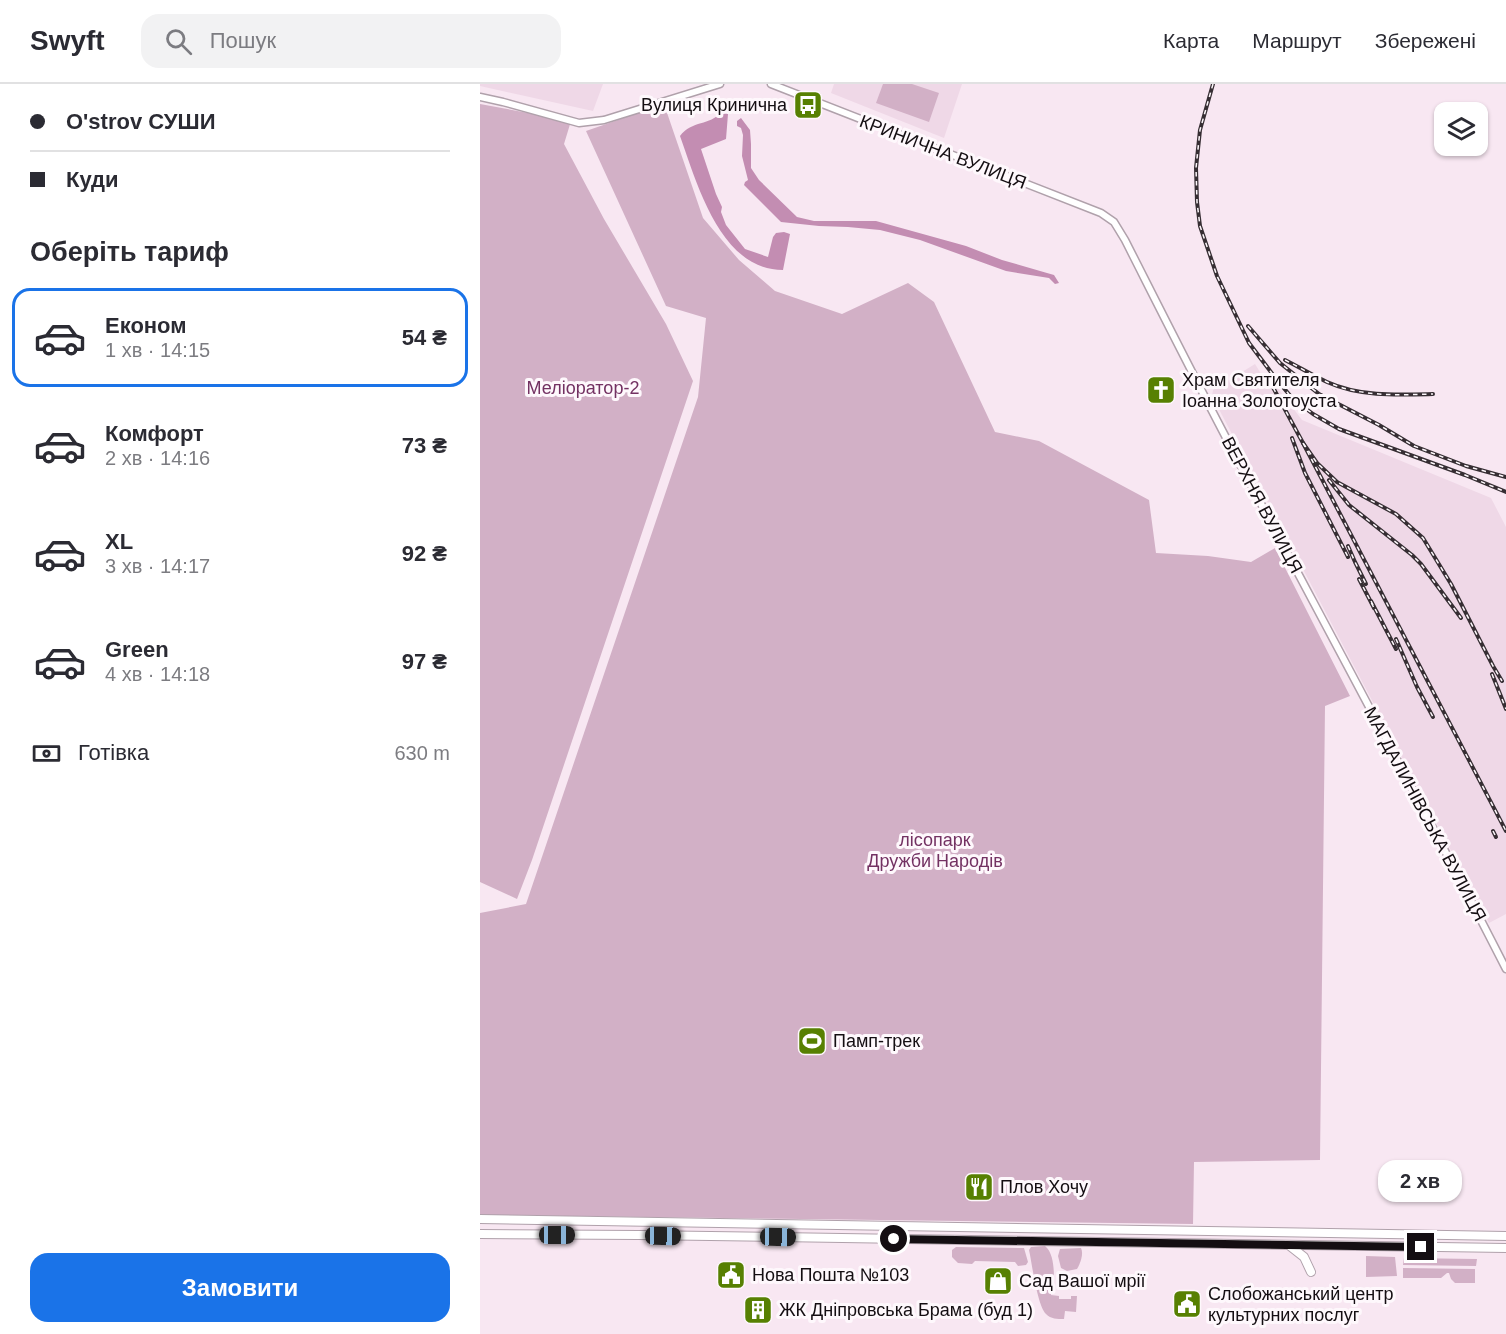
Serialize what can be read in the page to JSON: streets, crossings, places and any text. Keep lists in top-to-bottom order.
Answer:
{
  "streets": {
    "street": ["КРИНИЧНА ВУЛИЦЯ", "ВЕРХНЯ ВУЛИЦЯ", "МАГДАЛИНІВСЬКА ВУЛИЦЯ"]
  },
  "crossings": [
    ["КРИНИЧНА ВУЛИЦЯ", "ВЕРХНЯ ВУЛИЦЯ"],
    ["ВЕРХНЯ ВУЛИЦЯ", "МАГДАЛИНІВСЬКА ВУЛИЦЯ"]
  ],
  "parks": ["Меліоратор-2", "лісопарк Дружби Народів"],
  "places": {
    "bus stop": ["Вулиця Кринична"],
    "church": ["Храм Святителя Іоанна Золотоуста"],
    "sports": ["Памп-трек"],
    "restaurant": ["Плов Хочу"],
    "public building": ["Нова Пошта №103", "Слобожанський центр культурних послуг"],
    "shop": ["Сад Вашої мрії"],
    "building": ["ЖК Дніпровська Брама (буд 1)"]
  },
  "page": {
    "header": "Swyft",
    "search": "Пошук",
    "nav": ["Карта", "Маршрут", "Збережені"],
    "banner": ["O'strov СУШИ", "Куди"],
    "heading": "Оберіть тариф",
    "list": [
      {
        "name": "Економ",
        "note": "1 хв · 14:15",
        "value": "54 ₴"
      },
      {
        "name": "Комфорт",
        "note": "2 хв · 14:16",
        "value": "73 ₴"
      },
      {
        "name": "XL",
        "note": "3 хв · 14:17",
        "value": "92 ₴"
      },
      {
        "name": "Green",
        "note": "4 хв · 14:18",
        "value": "97 ₴"
      }
    ],
    "pay": ["Готівка", "630 m"],
    "bubble": "2 хв",
    "buttons": "Замовити"
  }
}
